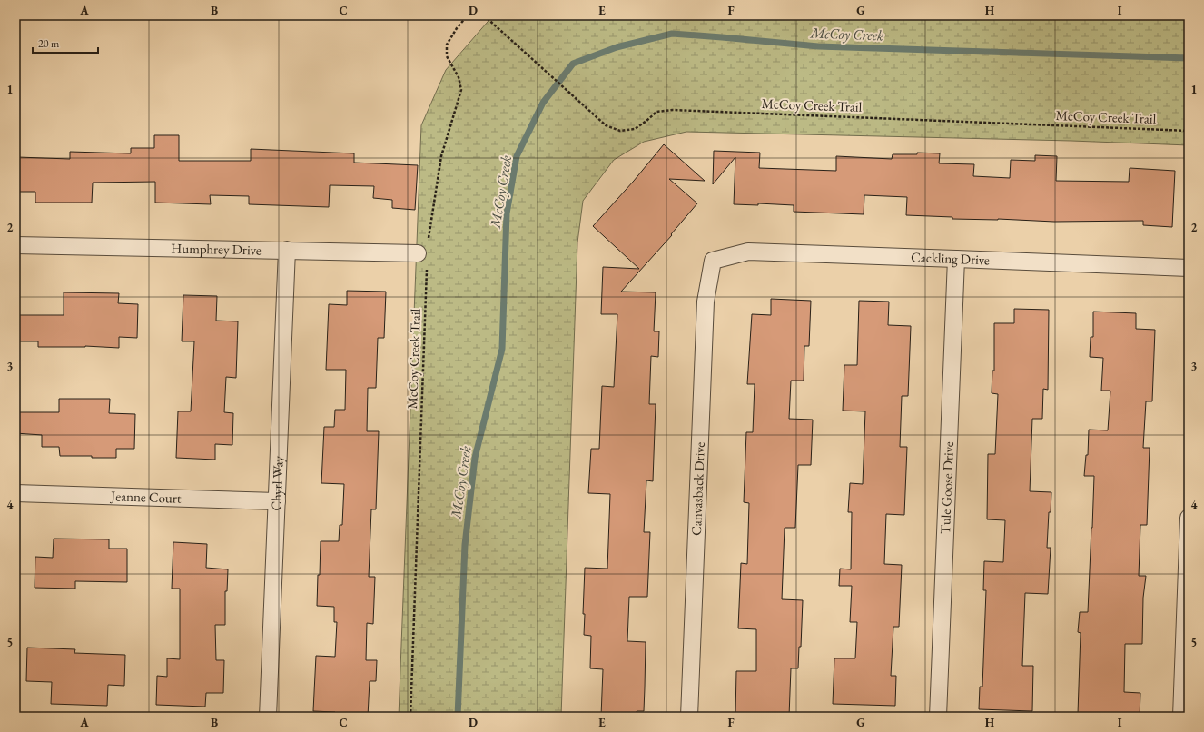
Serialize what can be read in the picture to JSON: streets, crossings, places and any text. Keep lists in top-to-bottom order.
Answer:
{
  "streets": {
    "street": [
      "Humphrey Drive",
      "Cackling Drive",
      "Chyrl Way",
      "Tule Goose Drive",
      "Canvasback Drive",
      "Jeanne Court"
    ],
    "path": ["McCoy Creek Trail"]
  },
  "crossings": [
    ["McCoy Creek Trail", "Humphrey Drive"],
    ["Humphrey Drive", "Chyrl Way"],
    ["Cackling Drive", "Tule Goose Drive"],
    ["Cackling Drive", "Canvasback Drive"],
    ["Chyrl Way", "Jeanne Court"]
  ],
  "water": ["McCoy Creek"],
  "scale_bar": "20 m",
  "grid": {
    "columns": [
      "A",
      "B",
      "C",
      "D",
      "E",
      "F",
      "G",
      "H",
      "I"
    ],
    "rows": [
      "1",
      "2",
      "3",
      "4",
      "5"
    ]
  }
}
